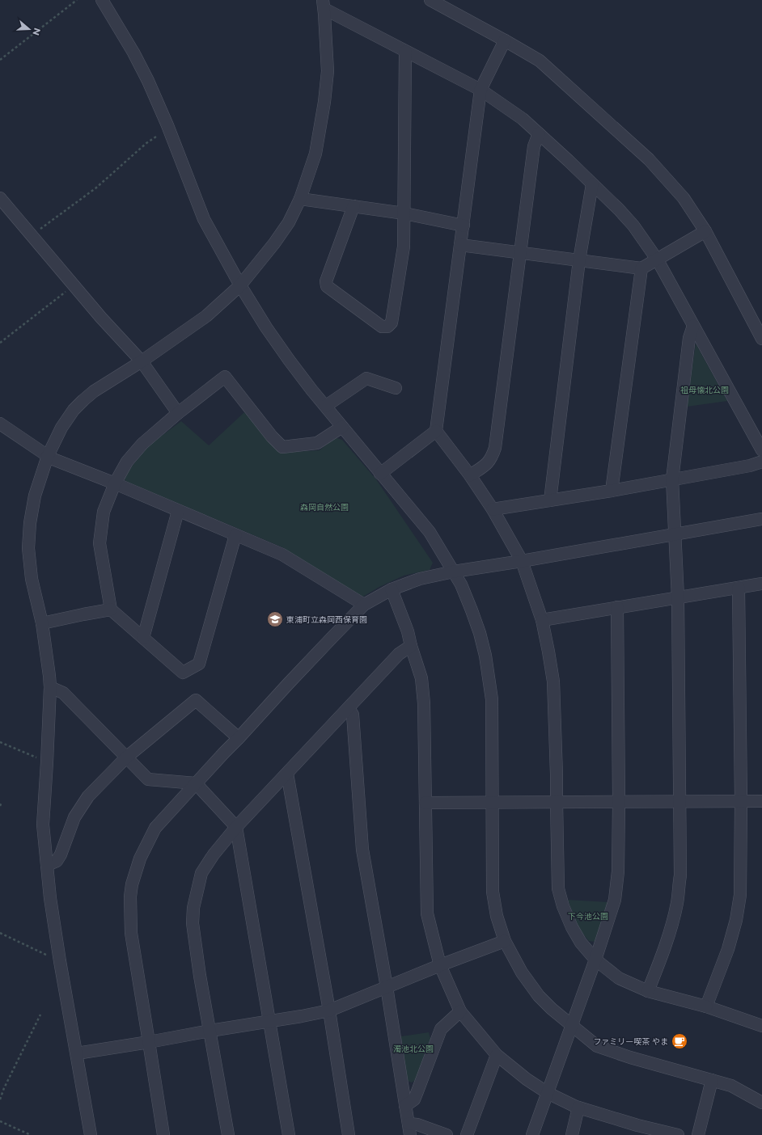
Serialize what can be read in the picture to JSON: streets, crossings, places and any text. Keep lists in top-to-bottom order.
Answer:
{
  "parks": [
    "祖母懐北公園",
    "森岡自然公園",
    "下今池公園",
    "濁池北公園"
  ],
  "places": {
    "school or university": ["東浦町立森岡西保育園"],
    "cafe": ["ファミリー喫茶 やま"]
  },
  "north": "right"
}
